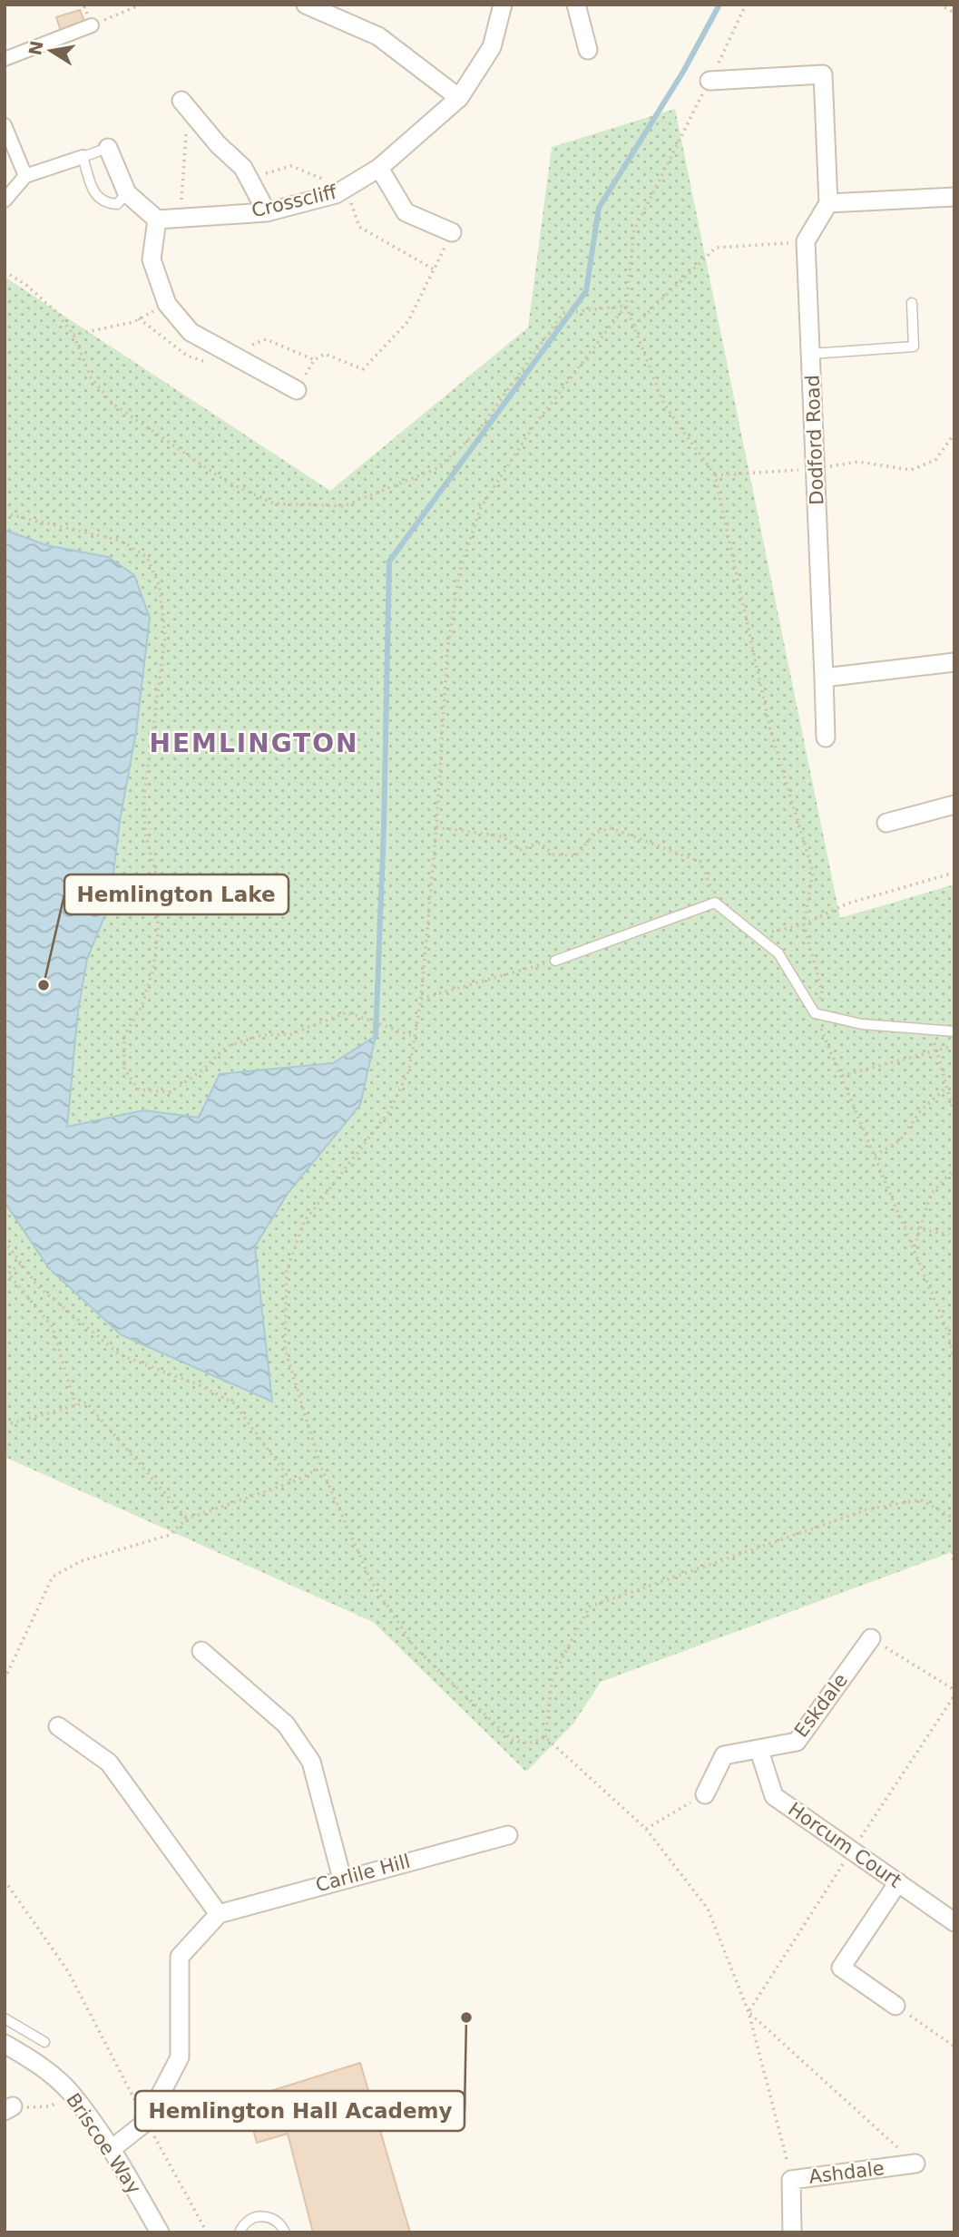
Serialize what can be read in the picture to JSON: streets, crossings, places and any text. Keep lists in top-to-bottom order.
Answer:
{
  "streets": {
    "street": [
      "Crosscliff",
      "Dodford Road",
      "Eskdale",
      "Horcum Court",
      "Carlile Hill",
      "Briscoe Way",
      "Ashdale"
    ]
  },
  "crossings": [
    ["Eskdale", "Horcum Court"]
  ],
  "districts": ["HEMLINGTON"],
  "places": ["Hemlington Lake", "Hemlington Hall Academy"],
  "north": "left"
}
